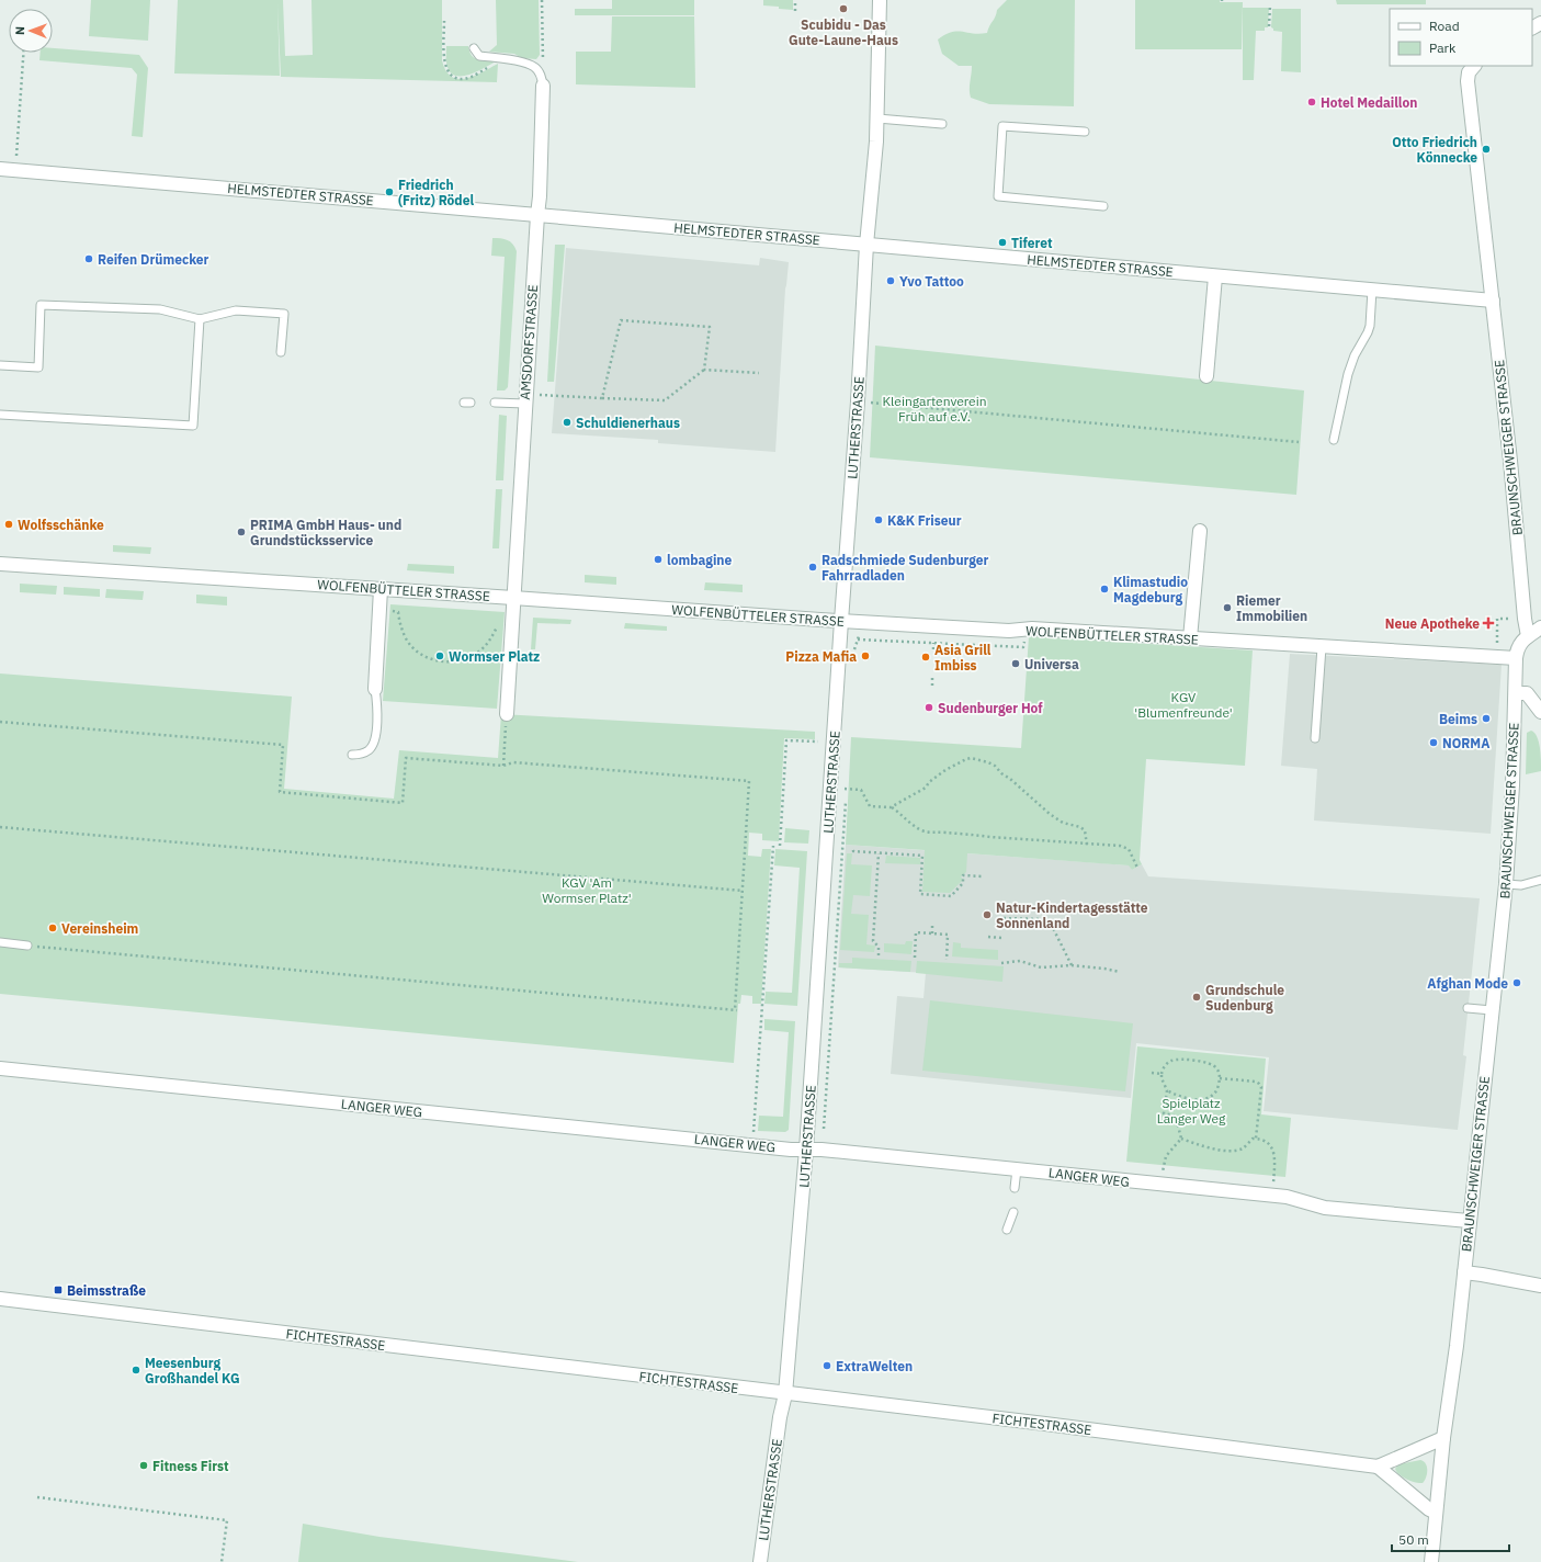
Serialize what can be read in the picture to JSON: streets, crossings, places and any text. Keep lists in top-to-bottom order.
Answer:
{
  "streets": {
    "street": [
      "HELMSTEDTER STRASSE",
      "AMSDORFSTRASSE",
      "LUTHERSTRASSE",
      "BRAUNSCHWEIGER STRASSE",
      "WOLFENBÜTTELER STRASSE",
      "LANGER WEG",
      "FICHTESTRASSE"
    ]
  },
  "crossings": [
    ["HELMSTEDTER STRASSE", "AMSDORFSTRASSE"],
    ["HELMSTEDTER STRASSE", "LUTHERSTRASSE"],
    ["HELMSTEDTER STRASSE", "BRAUNSCHWEIGER STRASSE"],
    ["AMSDORFSTRASSE", "WOLFENBÜTTELER STRASSE"],
    ["LUTHERSTRASSE", "WOLFENBÜTTELER STRASSE"],
    ["LUTHERSTRASSE", "LANGER WEG"],
    ["LUTHERSTRASSE", "FICHTESTRASSE"],
    ["BRAUNSCHWEIGER STRASSE", "WOLFENBÜTTELER STRASSE"],
    ["BRAUNSCHWEIGER STRASSE", "LANGER WEG"]
  ],
  "parks": [
    "Kleingartenverein Früh auf e.V.",
    "KGV 'Blumenfreunde'",
    "KGV 'Am Wormser Platz'",
    "Spielplatz Langer Weg"
  ],
  "places": {
    "other": [
      "Scubidu - Das Gute-Laune-Haus",
      "Hotel Medaillon",
      "Otto Friedrich Könnecke",
      "Friedrich (Fritz) Rödel",
      "Tiferet",
      "Reifen Drümecker",
      "Yvo Tattoo",
      "Schuldienerhaus",
      "K&K Friseur",
      "Wolfsschänke",
      "PRIMA GmbH Haus- und Grundstücksservice",
      "lombagine",
      "Radschmiede Sudenburger Fahrradladen",
      "Klimastudio Magdeburg",
      "Riemer Immobilien",
      "Wormser Platz",
      "Pizza Mafia",
      "Asia Grill Imbiss",
      "Universa",
      "Sudenburger Hof",
      "Beims",
      "NORMA",
      "Natur-Kindertagesstätte Sonnenland",
      "Vereinsheim",
      "Afghan Mode",
      "Grundschule Sudenburg",
      "ExtraWelten",
      "Meesenburg Großhandel KG",
      "Fitness First"
    ],
    "health": ["Neue Apotheke"],
    "transit": ["Beimsstraße"]
  },
  "legend": ["Road", "Park"],
  "scale_bar": "50 m",
  "north": "left"
}
